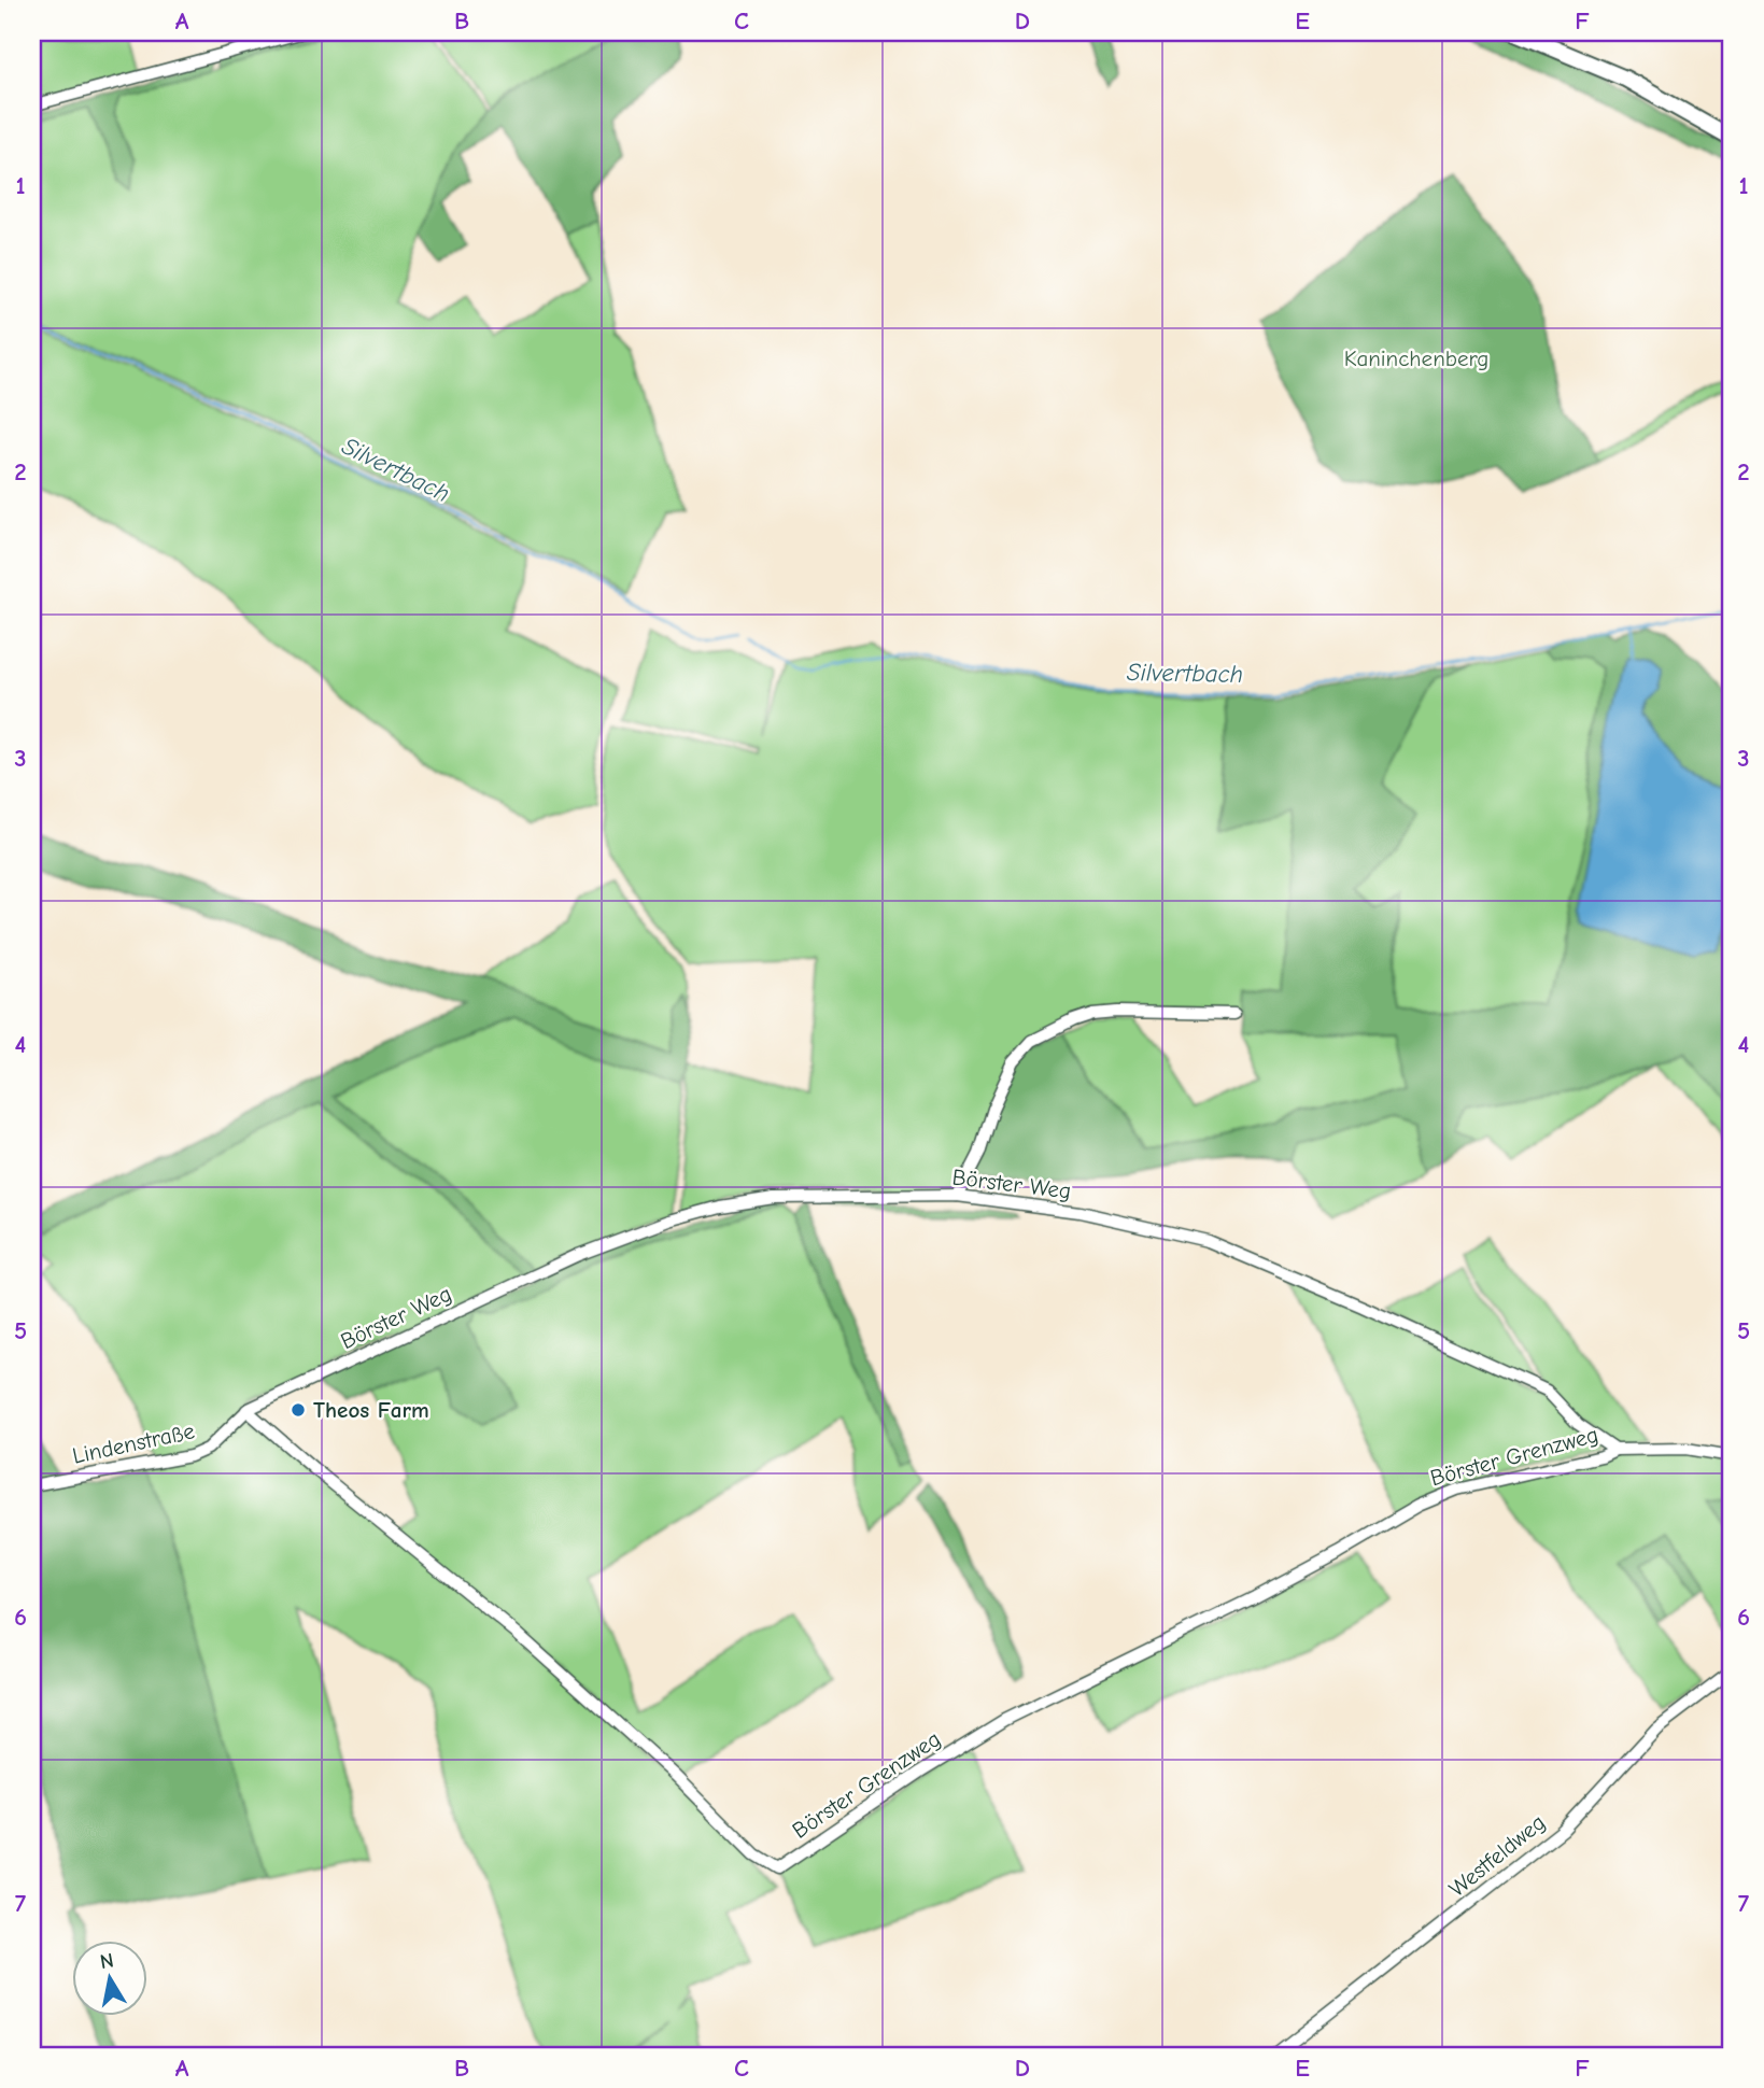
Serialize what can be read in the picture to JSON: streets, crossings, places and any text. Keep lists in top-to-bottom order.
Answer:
{
  "streets": {
    "street": [
      "Börster Weg",
      "Lindenstraße",
      "Börster Grenzweg",
      "Westfeldweg"
    ]
  },
  "crossings": [
    ["Börster Weg", "Lindenstraße"],
    ["Börster Weg", "Börster Grenzweg"],
    ["Lindenstraße", "Börster Grenzweg"]
  ],
  "water": ["Silvertbach"],
  "parks": ["Kaninchenberg"],
  "places": ["Theos Farm"],
  "north": "top",
  "grid": {
    "columns": [
      "A",
      "B",
      "C",
      "D",
      "E",
      "F"
    ],
    "rows": [
      "1",
      "2",
      "3",
      "4",
      "5",
      "6",
      "7"
    ]
  }
}
